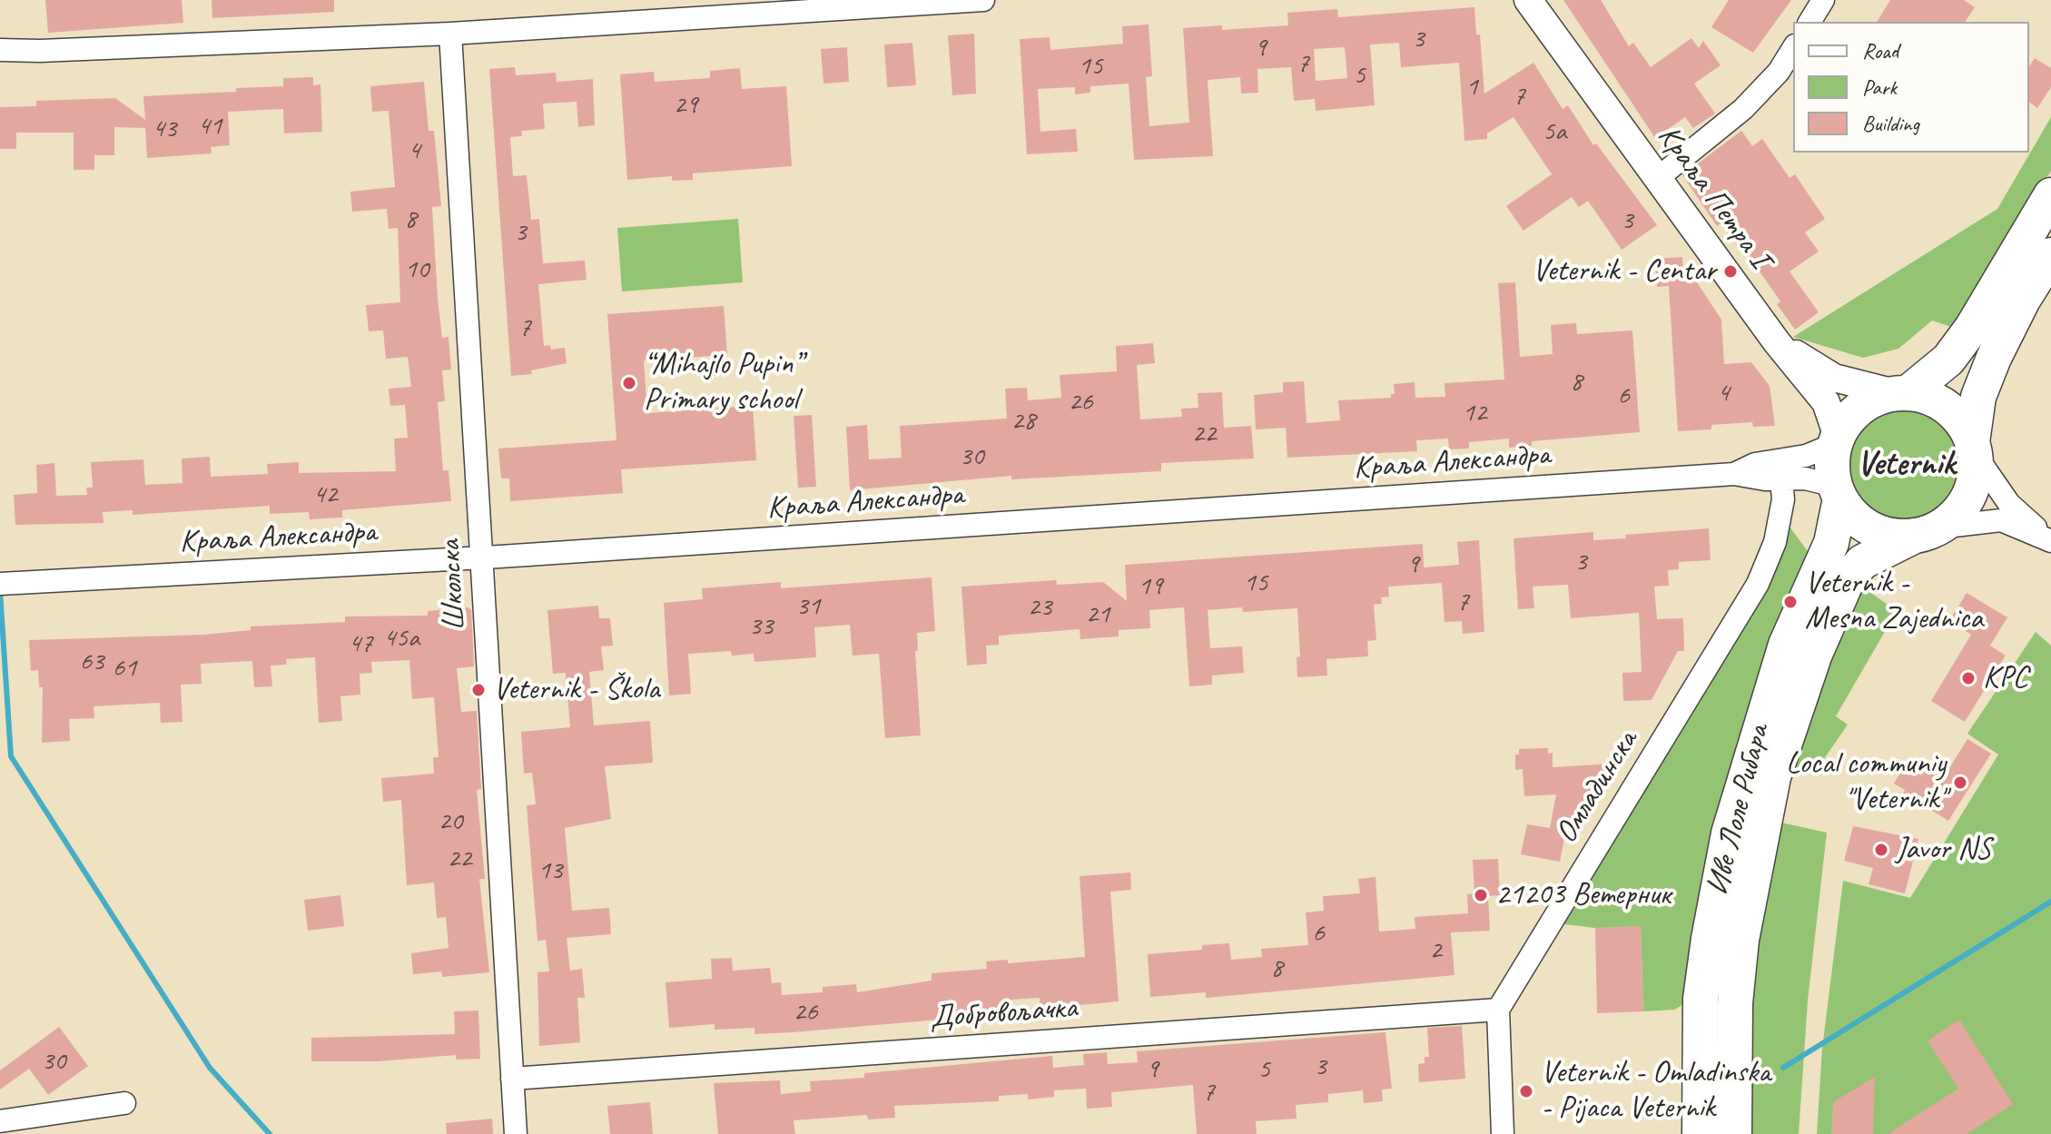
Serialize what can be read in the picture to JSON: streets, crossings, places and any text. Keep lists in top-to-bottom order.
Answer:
{
  "streets": {
    "main road": ["Иве Лоле Рибара"],
    "street": [
      "Краља Петра I",
      "Краља Александра",
      "Школска",
      "Омладинска",
      "Добровољачка"
    ]
  },
  "crossings": [
    ["Краља Петра I", "Иве Лоле Рибара"],
    ["Краља Александра", "Школска"],
    ["Школска", "Добровољачка"],
    ["Омладинска", "Добровољачка"]
  ],
  "districts": ["Veternik"],
  "places": [
    "Veternik - Centar",
    "“Mihajlo Pupin” Primary school",
    "Veternik - Mesna Zajednica",
    "KPC",
    "Veternik - Škola",
    "Local communiy \"Veternik\"",
    "Javor NS",
    "21203 Ветерник",
    "Veternik - Omladinska - Pijaca Veternik"
  ],
  "house_numbers": [
    "3",
    "9",
    "7",
    "15",
    "5",
    "1",
    "7",
    "29",
    "41",
    "43",
    "5a",
    "4",
    "8",
    "3",
    "3",
    "10",
    "7",
    "8",
    "4",
    "6",
    "26",
    "12",
    "28",
    "22",
    "30",
    "42",
    "3",
    "9",
    "15",
    "19",
    "7",
    "31",
    "23",
    "21",
    "33",
    "45a",
    "47",
    "63",
    "61",
    "20",
    "22",
    "13",
    "6",
    "2",
    "8",
    "26",
    "30",
    "3",
    "9",
    "5",
    "7"
  ],
  "legend": ["Road", "Park", "Building"]
}
